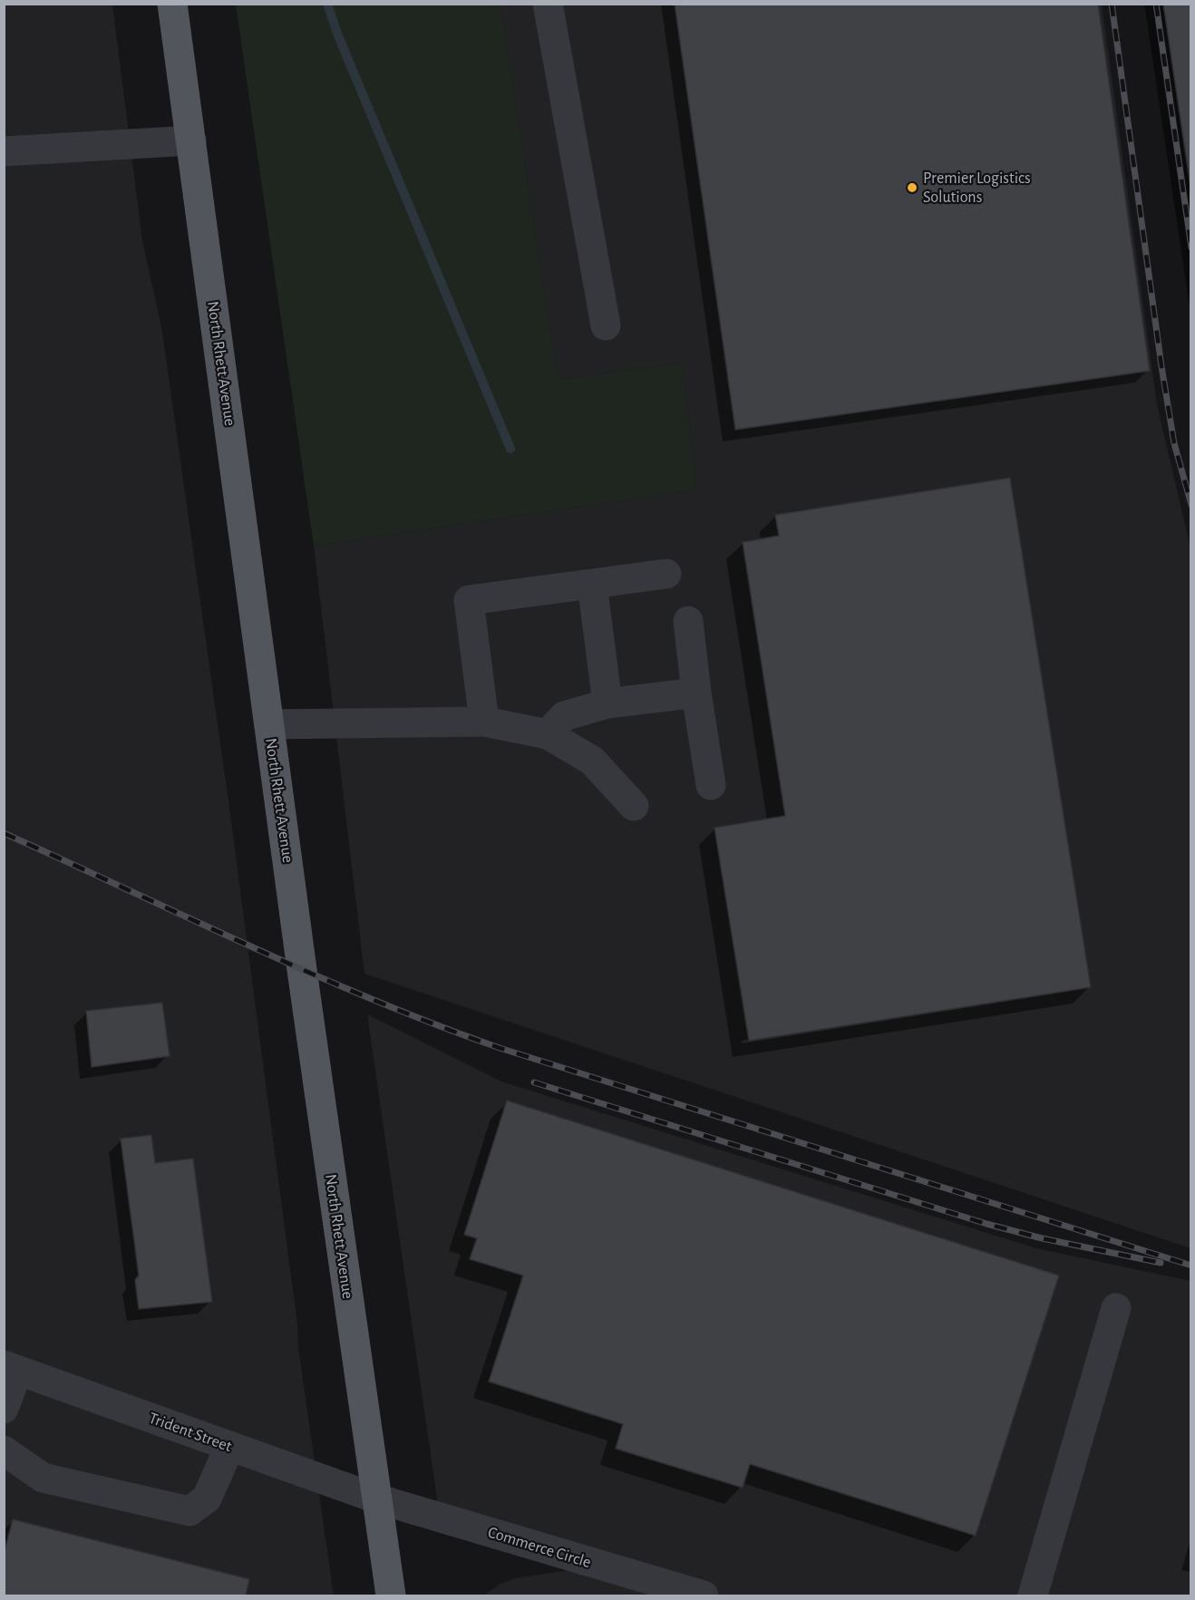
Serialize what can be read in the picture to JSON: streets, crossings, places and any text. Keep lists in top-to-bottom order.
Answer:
{
  "streets": {
    "main road": ["North Rhett Avenue"],
    "street": ["Trident Street", "Commerce Circle"]
  },
  "crossings": [
    ["North Rhett Avenue", "Trident Street"],
    ["North Rhett Avenue", "Commerce Circle"],
    ["Trident Street", "Commerce Circle"]
  ],
  "places": ["Premier Logistics Solutions"]
}
